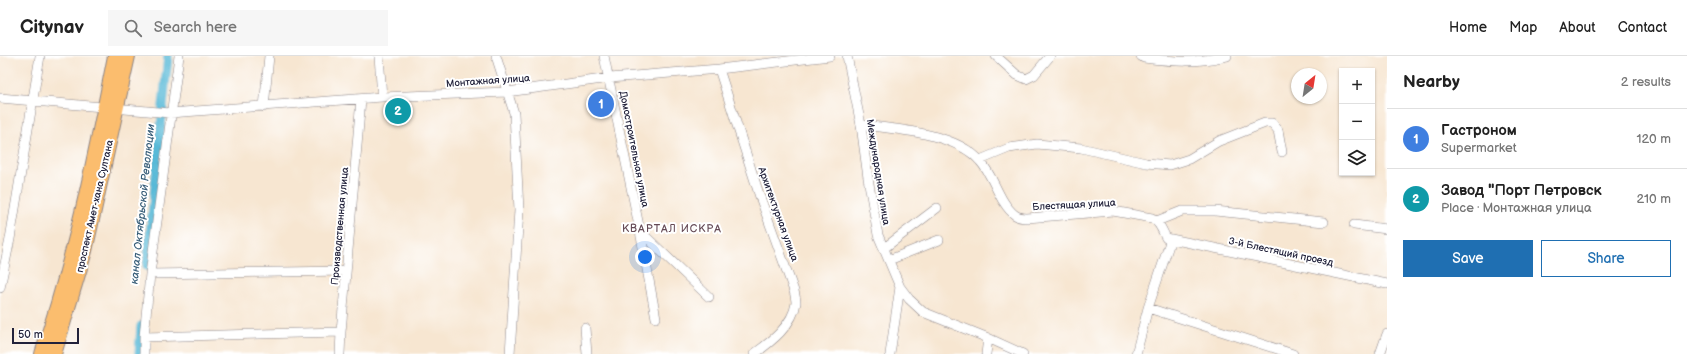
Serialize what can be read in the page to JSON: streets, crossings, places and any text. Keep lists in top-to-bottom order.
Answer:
{
  "streets": {
    "main road": ["проспект Амет-хана Султана"],
    "street": [
      "Монтажная улица",
      "Домостроительная улица",
      "Международная улица",
      "Блестящая улица",
      "Архитектурная улица",
      "Производственная улица",
      "3-й Блестящий проезд"
    ]
  },
  "crossings": [
    ["Монтажная улица", "Домостроительная улица"],
    ["Монтажная улица", "проспект Амет-хана Султана"],
    ["Монтажная улица", "Архитектурная улица"],
    ["Монтажная улица", "Производственная улица"],
    ["Международная улица", "Блестящая улица"]
  ],
  "districts": ["КВАРТАЛ ИСКРА"],
  "water": ["канал Октябрьской Революции"],
  "scale_bar": "50 m",
  "north": "top right",
  "page": {
    "header": "Citynav",
    "search": "Search here",
    "nav": [
      "Home",
      "Map",
      "About",
      "Contact"
    ],
    "heading": ["Nearby", "2 results"],
    "map_buttons": ["+", "−"],
    "pins": ["1", "2"],
    "list": [
      {
        "mark": "1",
        "name": "Гастроном",
        "note": "Supermarket",
        "value": "120 m"
      },
      {
        "mark": "2",
        "name": "Завод \"Порт Петровск",
        "note": "Place · Монтажная улица",
        "value": "210 m"
      }
    ],
    "buttons": ["Save", "Share"],
    "scale": "50 m"
  }
}
